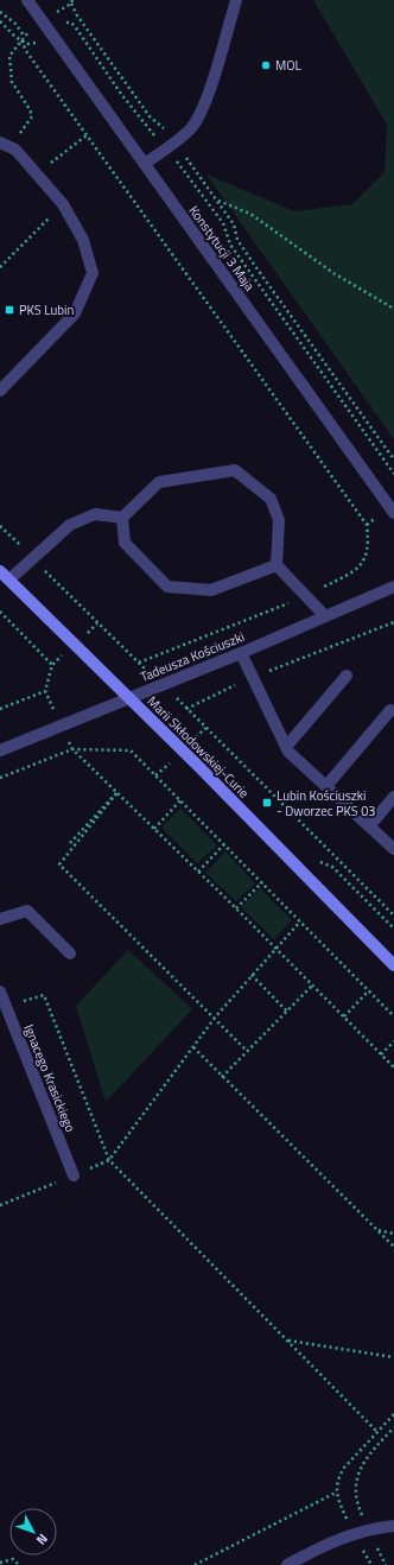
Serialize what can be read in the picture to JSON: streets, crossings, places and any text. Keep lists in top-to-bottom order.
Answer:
{
  "streets": {
    "street": [
      "Konstytucji 3 Maja",
      "Tadeusza Kościuszki",
      "Marii Skłodowskiej-Curie",
      "Ignacego Krasickiego"
    ]
  },
  "crossings": [
    ["Tadeusza Kościuszki", "Marii Skłodowskiej-Curie"]
  ],
  "places": {
    "other": ["MOL"],
    "transit": ["PKS Lubin", "Lubin Kościuszki - Dworzec PKS 03"]
  },
  "north": "bottom right"
}
